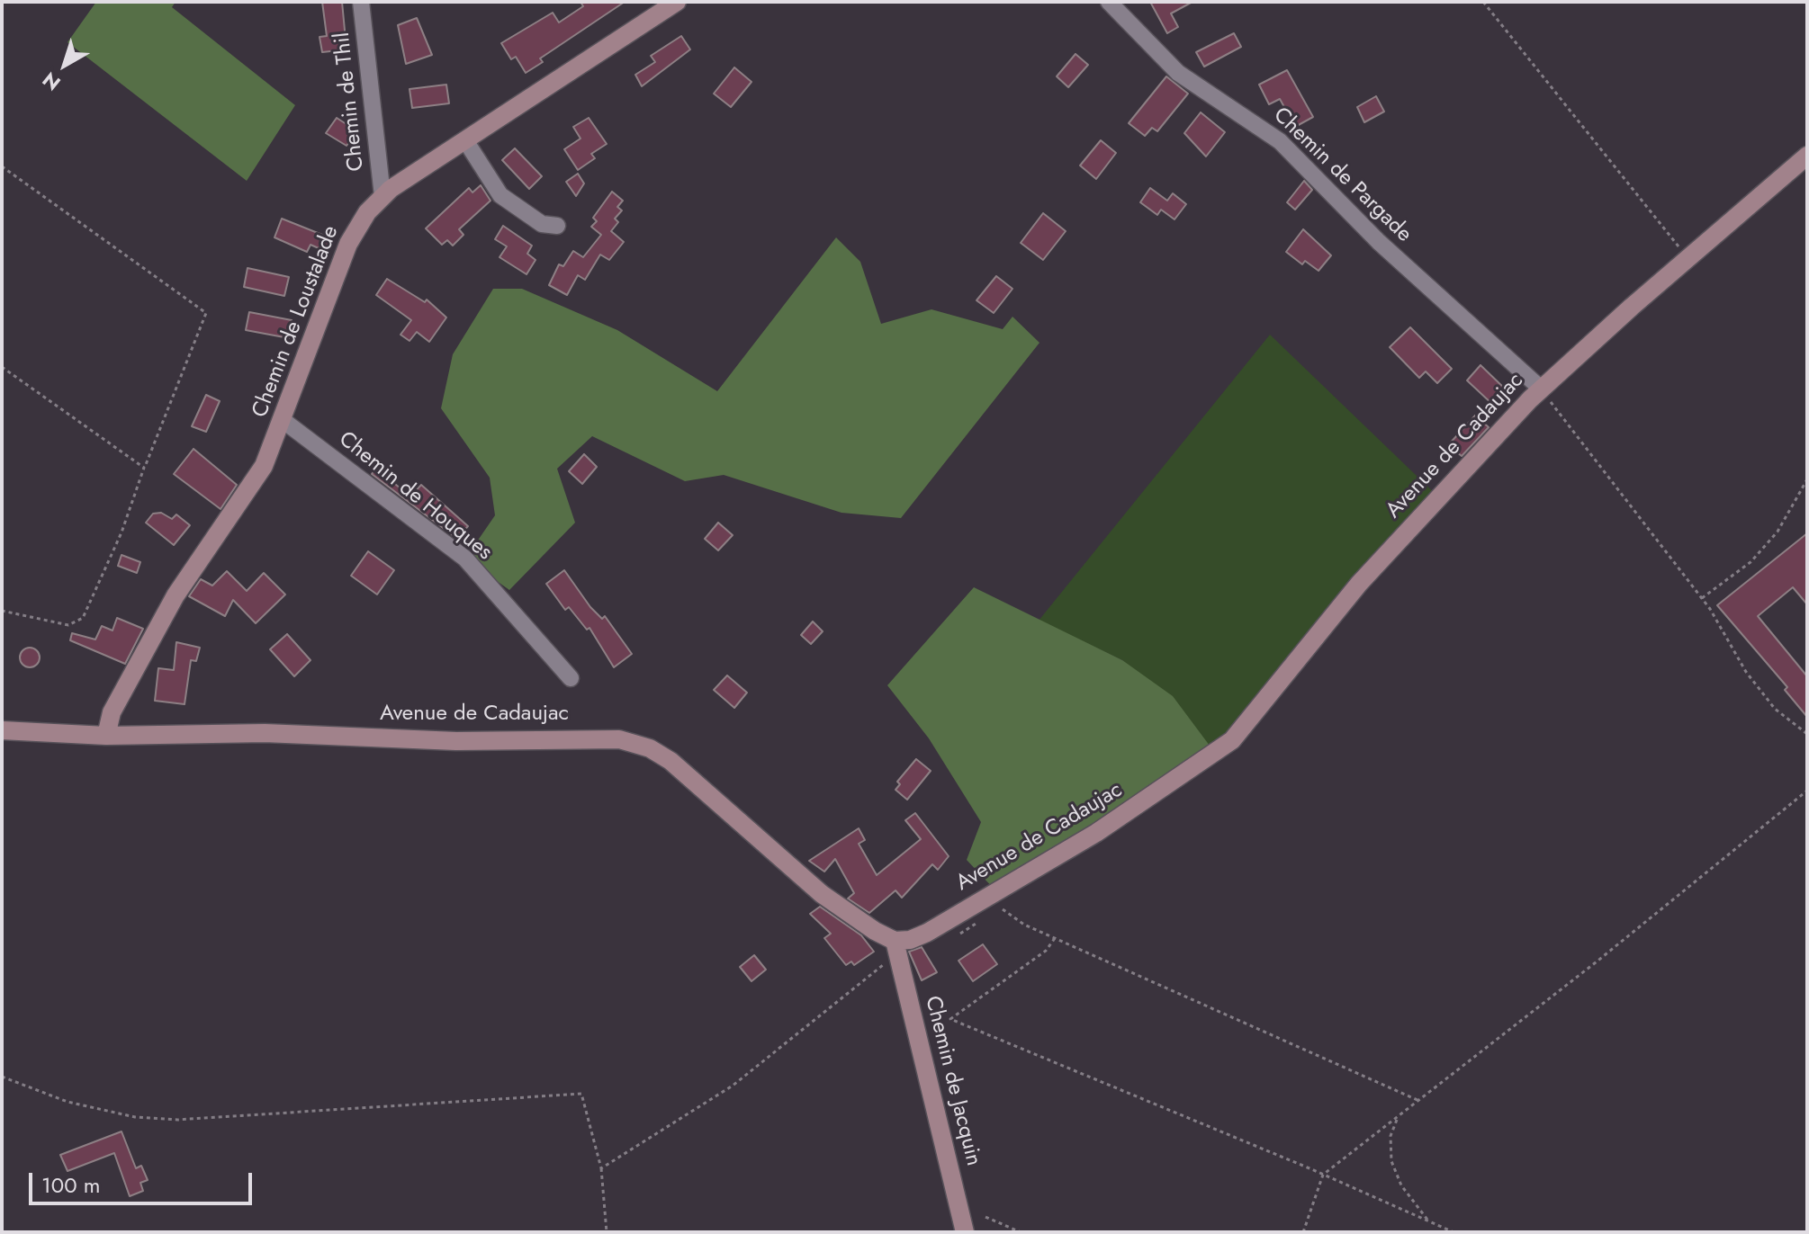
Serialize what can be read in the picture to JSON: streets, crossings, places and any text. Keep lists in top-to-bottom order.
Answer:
{
  "streets": {
    "street": [
      "Chemin de Thil",
      "Chemin de Pargade",
      "Chemin de Loustalade",
      "Avenue de Cadaujac",
      "Chemin de Houques",
      "Chemin de Jacquin"
    ]
  },
  "crossings": [
    ["Chemin de Thil", "Chemin de Loustalade"],
    ["Chemin de Pargade", "Avenue de Cadaujac"],
    ["Chemin de Loustalade", "Avenue de Cadaujac"],
    ["Chemin de Loustalade", "Chemin de Houques"],
    ["Avenue de Cadaujac", "Chemin de Jacquin"]
  ],
  "scale_bar": "100 m",
  "north": "bottom left"
}
